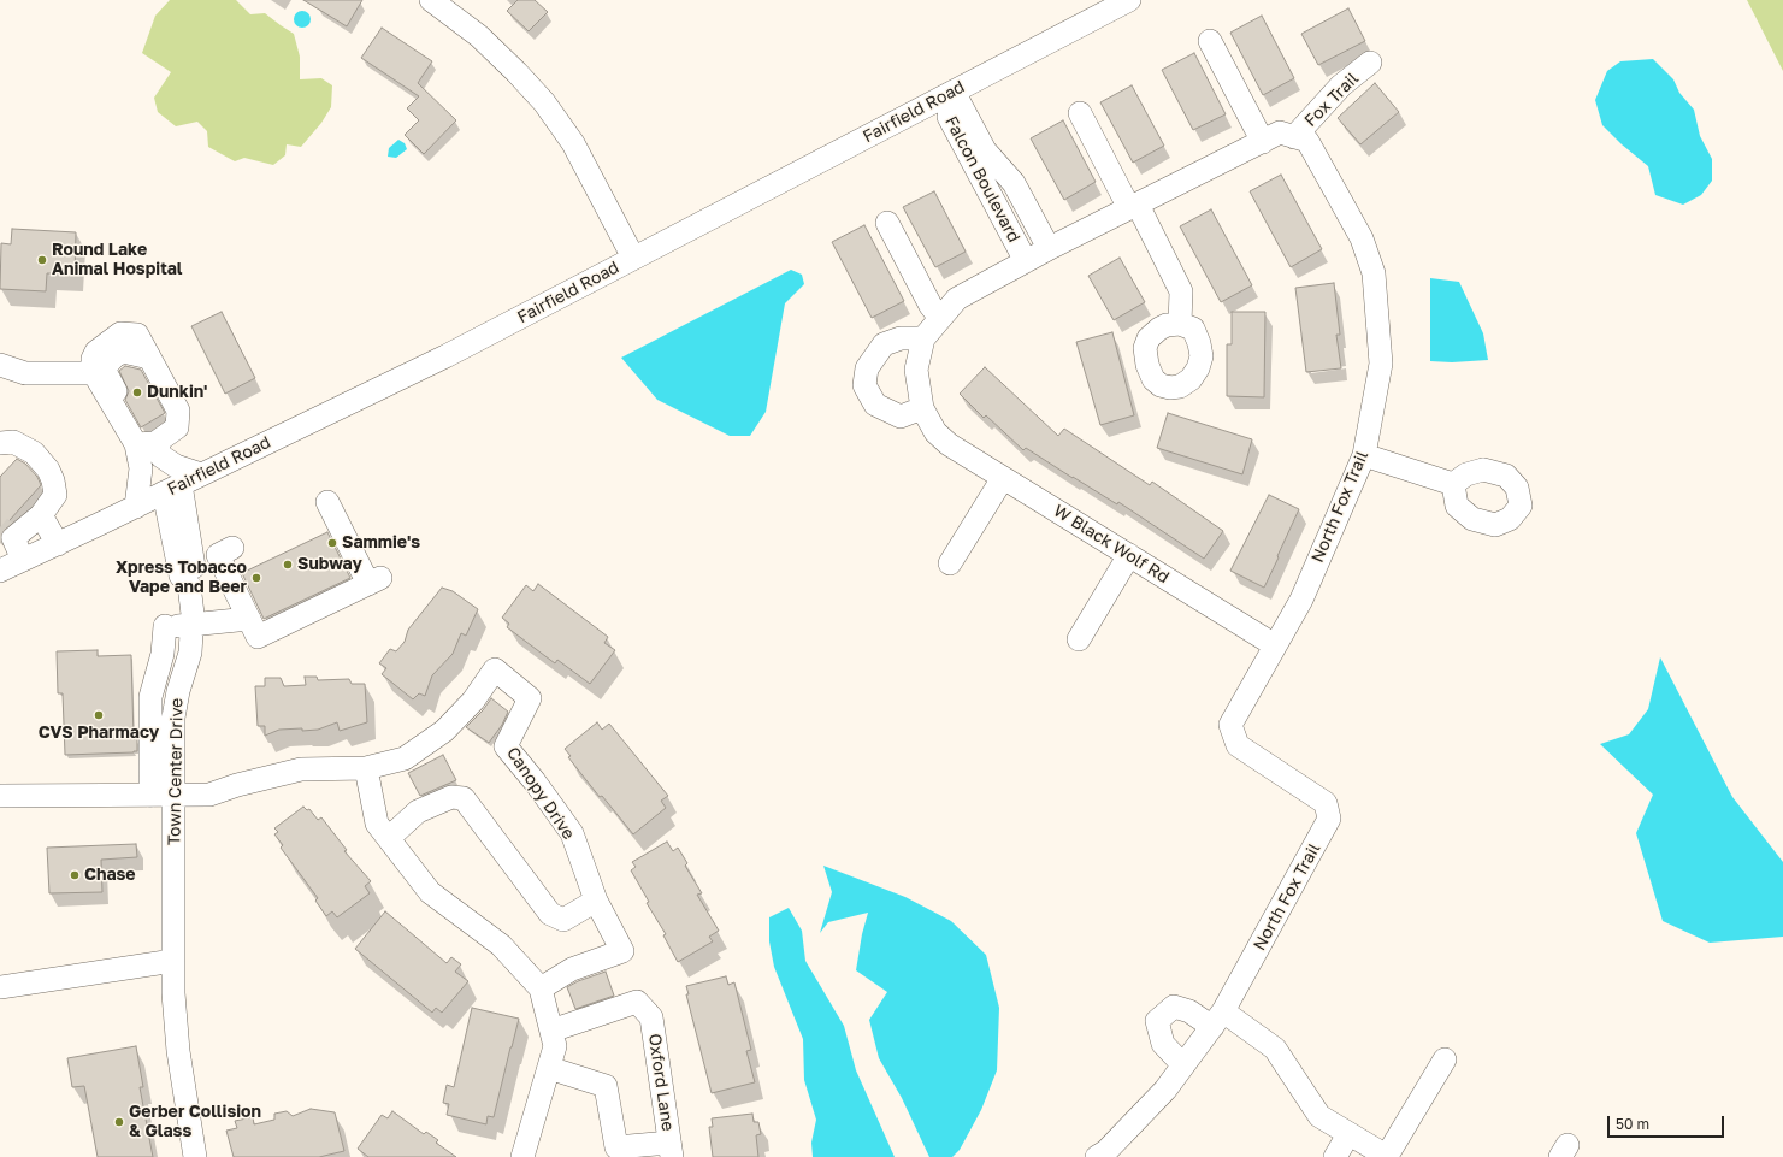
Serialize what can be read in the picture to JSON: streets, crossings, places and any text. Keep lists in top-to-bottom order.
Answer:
{
  "streets": {
    "street": [
      "Fox Trail",
      "Fairfield Road",
      "Falcon Boulevard",
      "North Fox Trail",
      "W Black Wolf Rd",
      "Town Center Drive",
      "Canopy Drive",
      "Oxford Lane"
    ]
  },
  "crossings": [
    ["Fox Trail", "North Fox Trail"],
    ["Fairfield Road", "Falcon Boulevard"],
    ["Fairfield Road", "Town Center Drive"],
    ["North Fox Trail", "W Black Wolf Rd"]
  ],
  "places": [
    "Round Lake Animal Hospital",
    "Dunkin'",
    "Sammie's",
    "Subway",
    "Xpress Tobacco Vape and Beer",
    "CVS Pharmacy",
    "Chase",
    "Gerber Collision & Glass"
  ],
  "scale_bar": "50 m"
}
